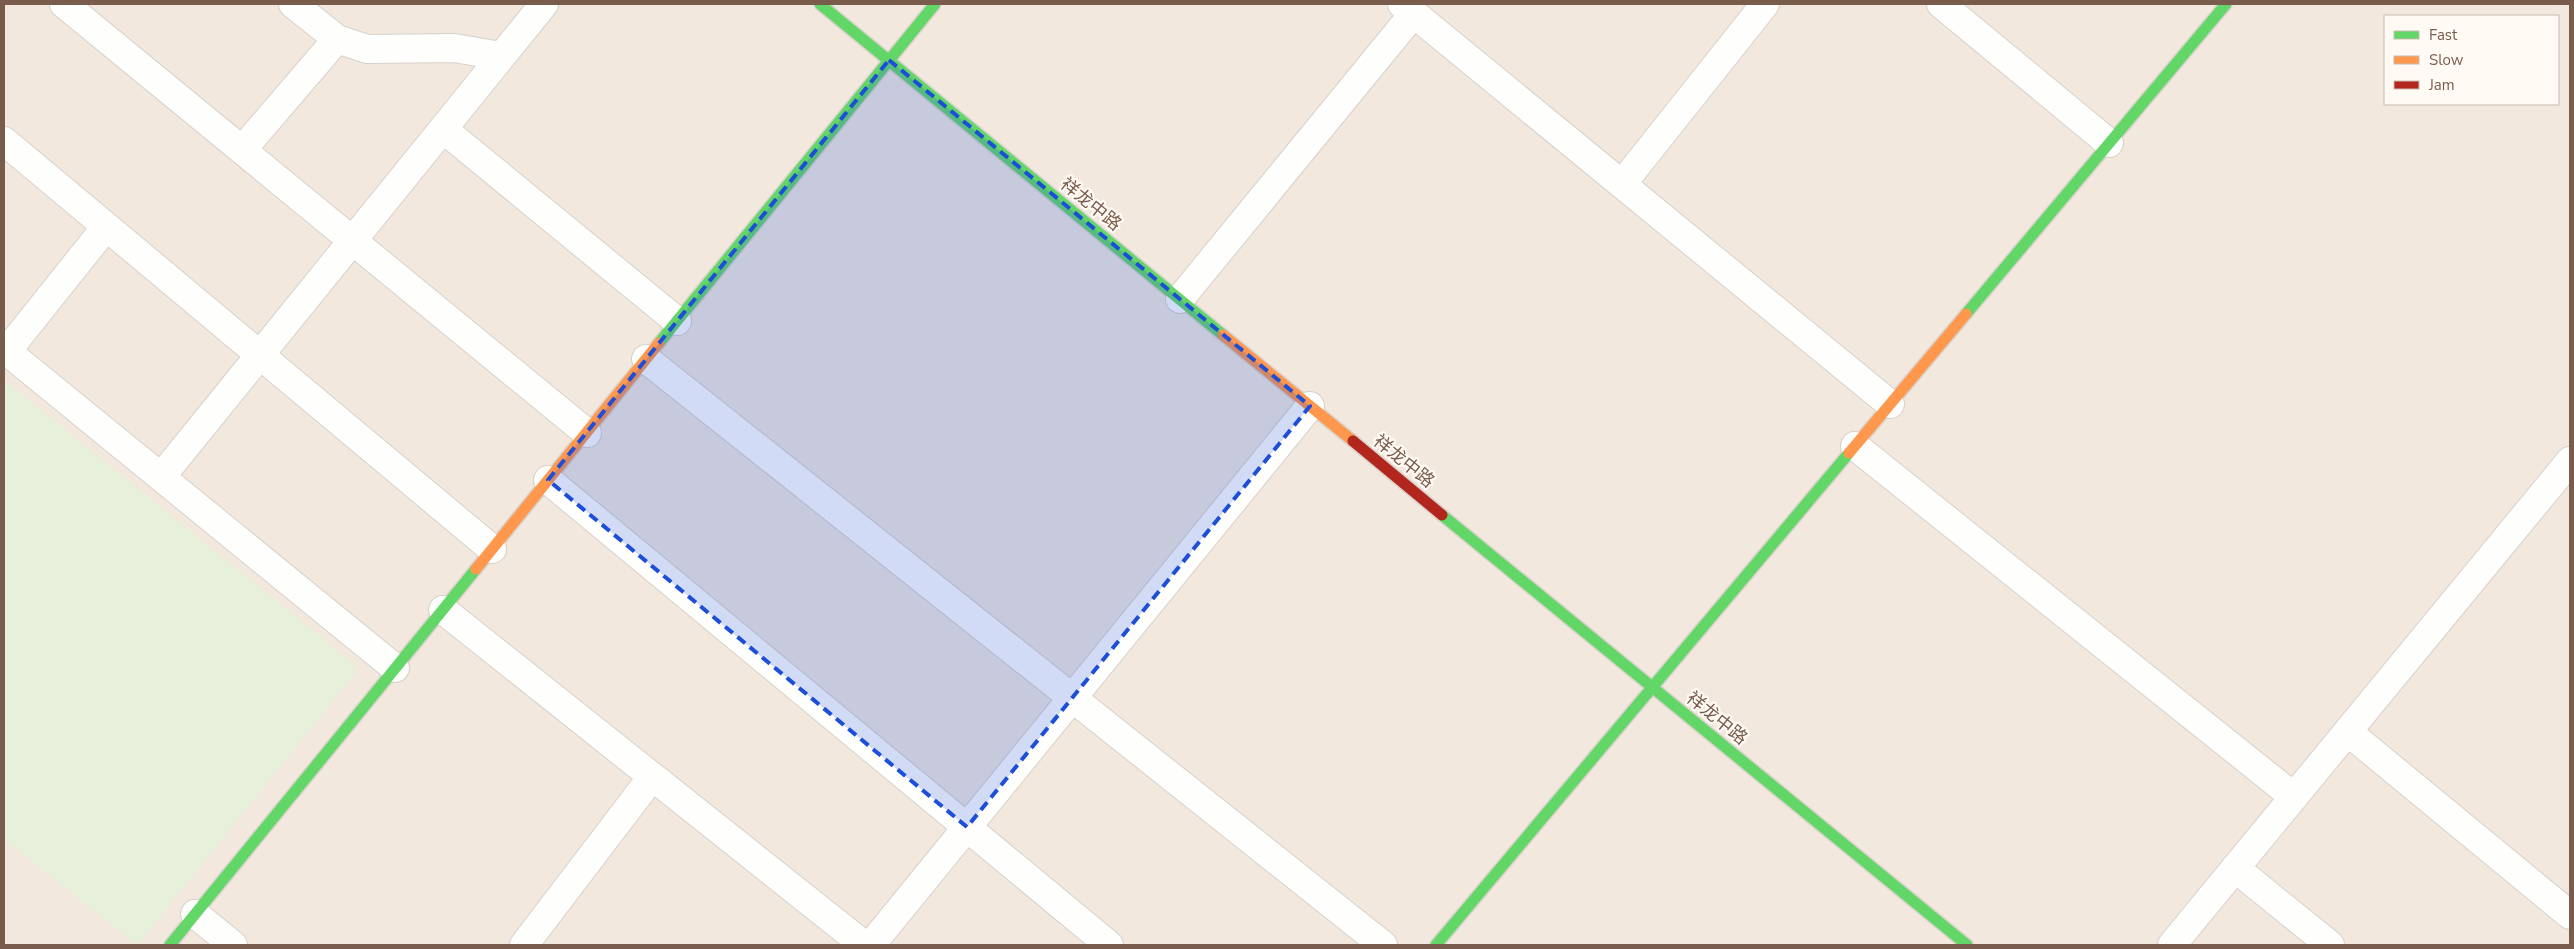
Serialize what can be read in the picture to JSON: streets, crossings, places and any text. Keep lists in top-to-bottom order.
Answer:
{
  "streets": {
    "street": ["祥龙中路"]
  },
  "legend": ["Fast", "Slow", "Jam"]
}
